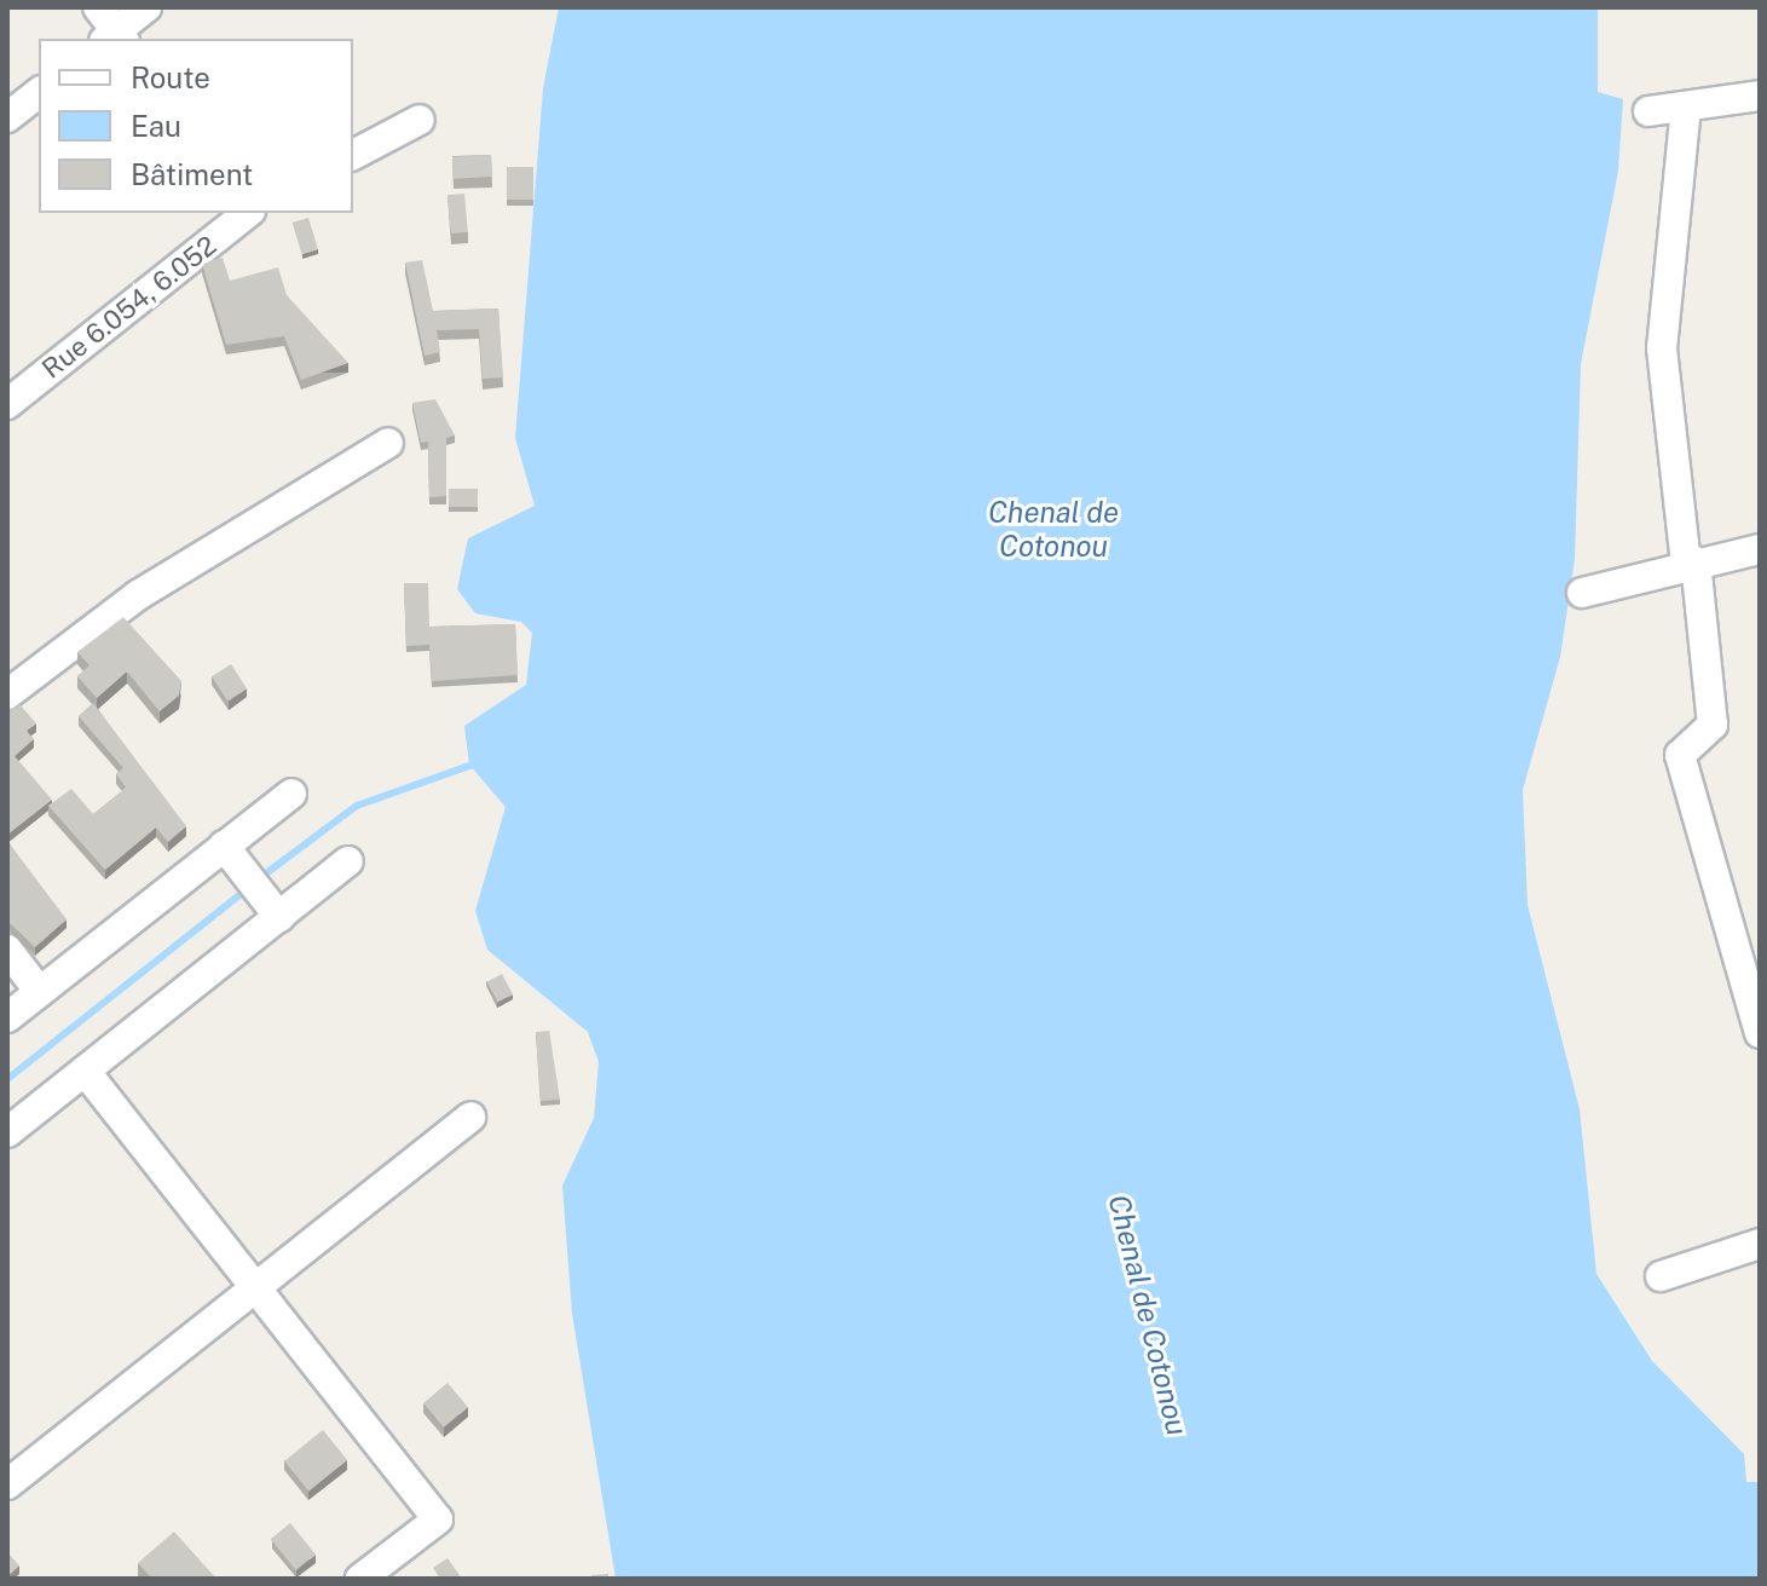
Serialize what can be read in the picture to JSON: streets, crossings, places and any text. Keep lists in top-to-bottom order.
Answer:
{
  "streets": {
    "street": ["Rue 6.054, 6.052"]
  },
  "water": ["Chenal de Cotonou"],
  "legend": ["Route", "Eau", "Bâtiment"]
}
